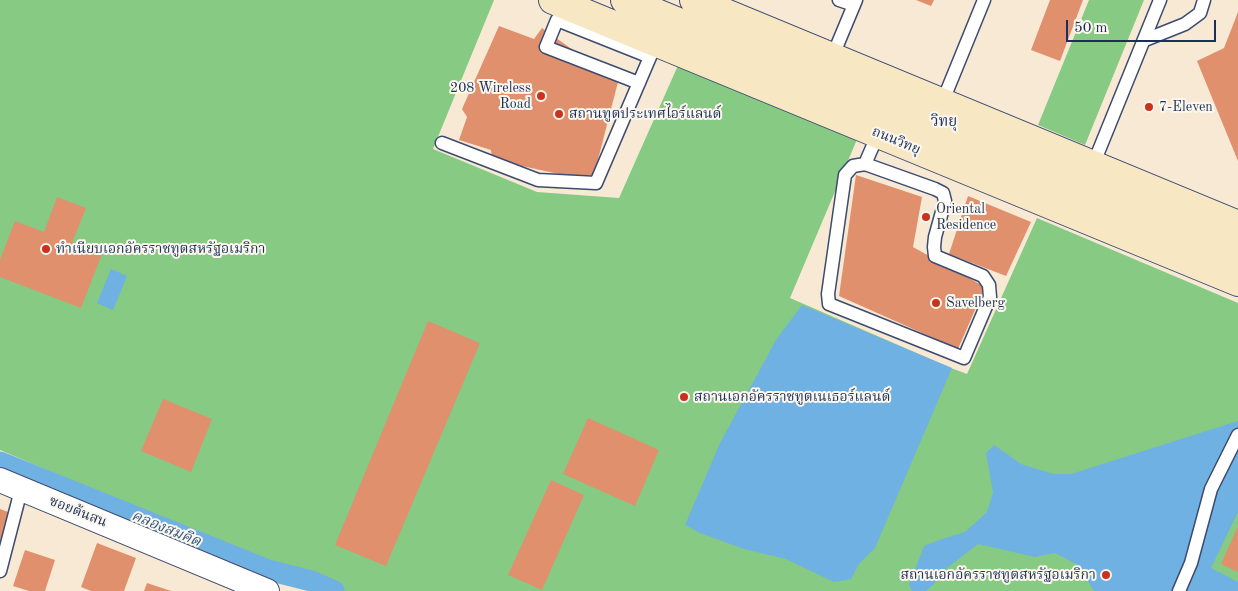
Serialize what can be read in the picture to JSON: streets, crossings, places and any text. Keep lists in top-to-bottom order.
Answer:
{
  "streets": {
    "main road": ["ถนนวิทยุ"],
    "street": ["ซอยต้นสน"]
  },
  "districts": ["วิทยุ"],
  "water": ["คลองสมคิด"],
  "places": [
    "208 Wireless Road",
    "7-Eleven",
    "สถานทูตประเทศไอร์แลนด์",
    "Oriental Residence",
    "ทำเนียบเอกอัครราชทูตสหรัฐอเมริกา",
    "Savelberg",
    "สถานเอกอัครราชทูตเนเธอร์แลนด์",
    "สถานเอกอัครราชทูตสหรัฐอเมริกา"
  ],
  "scale_bar": "50 m"
}
